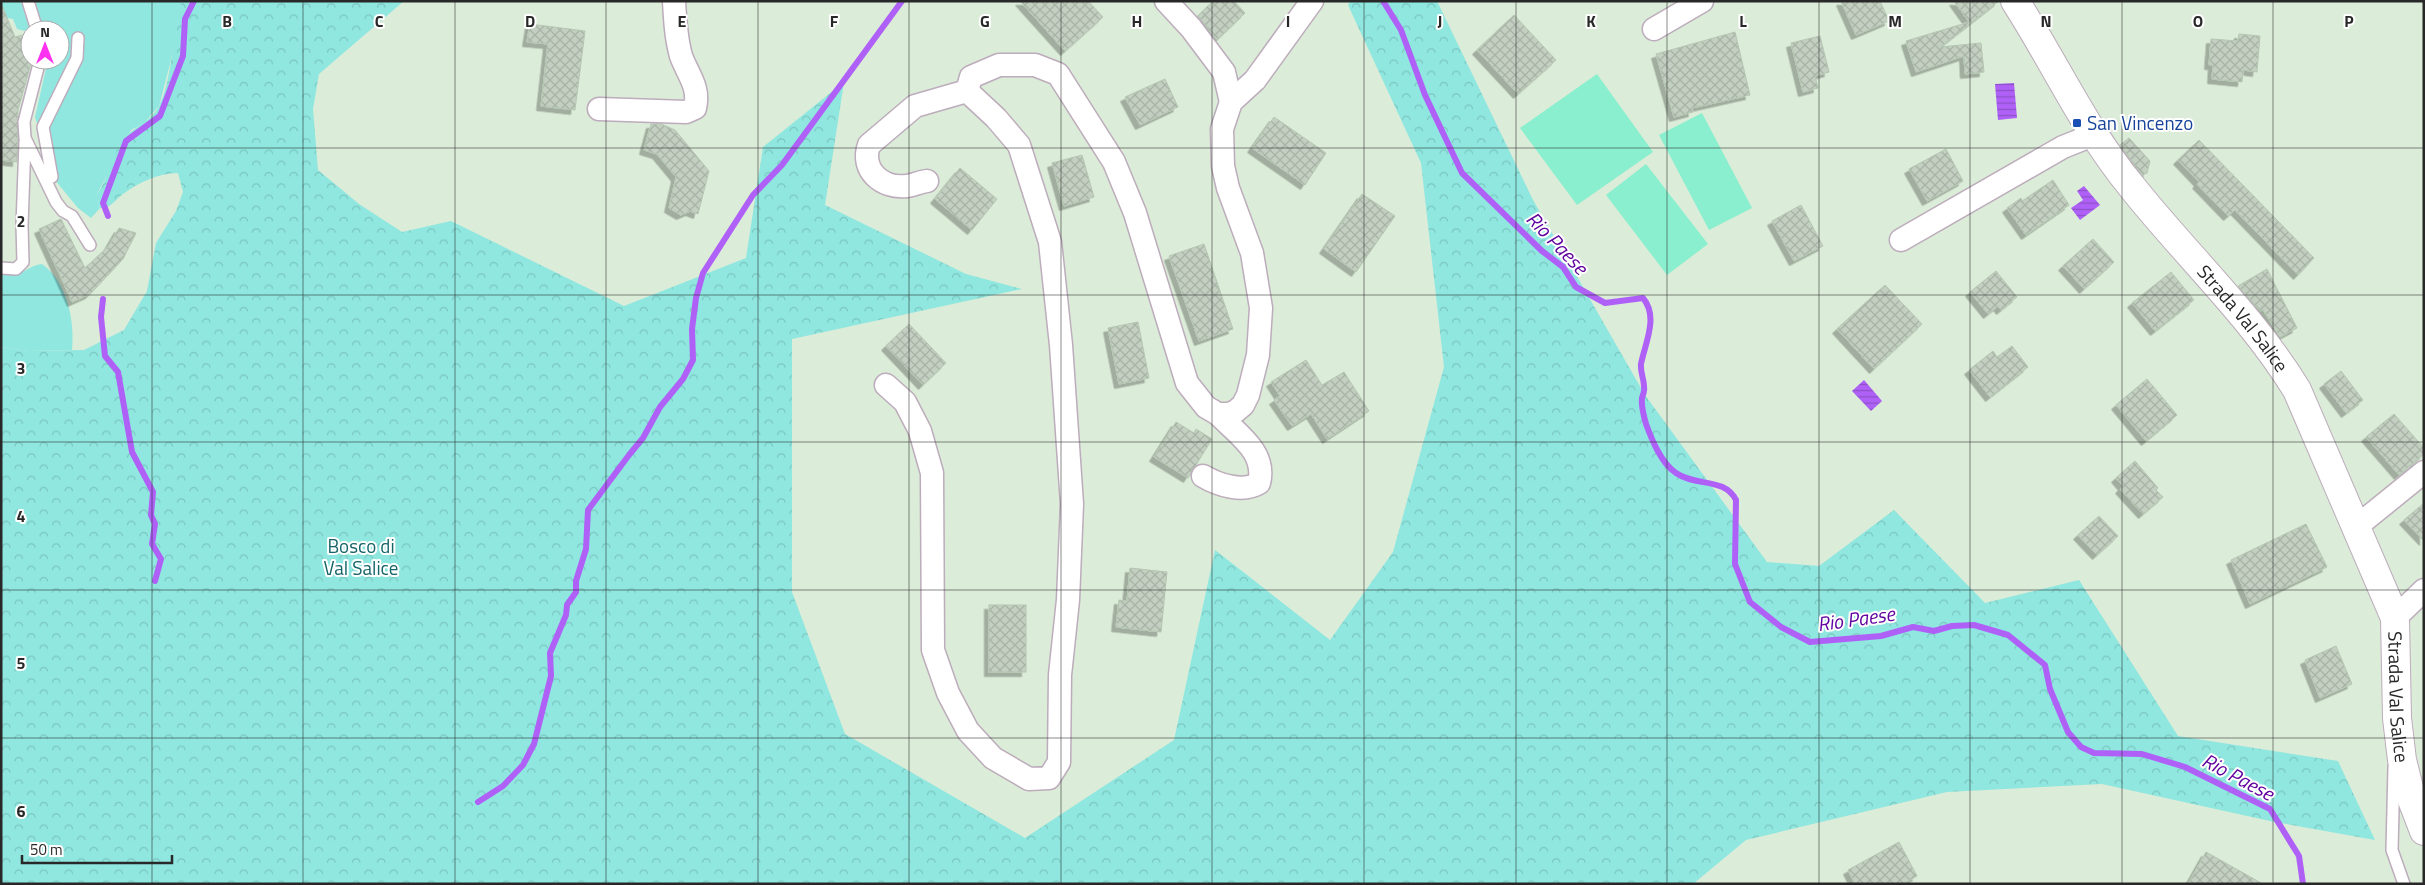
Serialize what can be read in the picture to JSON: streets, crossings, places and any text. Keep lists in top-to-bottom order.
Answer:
{
  "streets": {
    "street": ["Strada Val Salice"]
  },
  "water": ["Rio Paese"],
  "parks": ["Bosco di Val Salice"],
  "places": {
    "transit": ["San Vincenzo"]
  },
  "scale_bar": "50 m",
  "north": "top",
  "grid": {
    "columns": [
      "B",
      "C",
      "D",
      "E",
      "F",
      "G",
      "H",
      "I",
      "J",
      "K",
      "L",
      "M",
      "N",
      "O",
      "P"
    ],
    "rows": [
      "2",
      "3",
      "4",
      "5",
      "6"
    ]
  }
}
